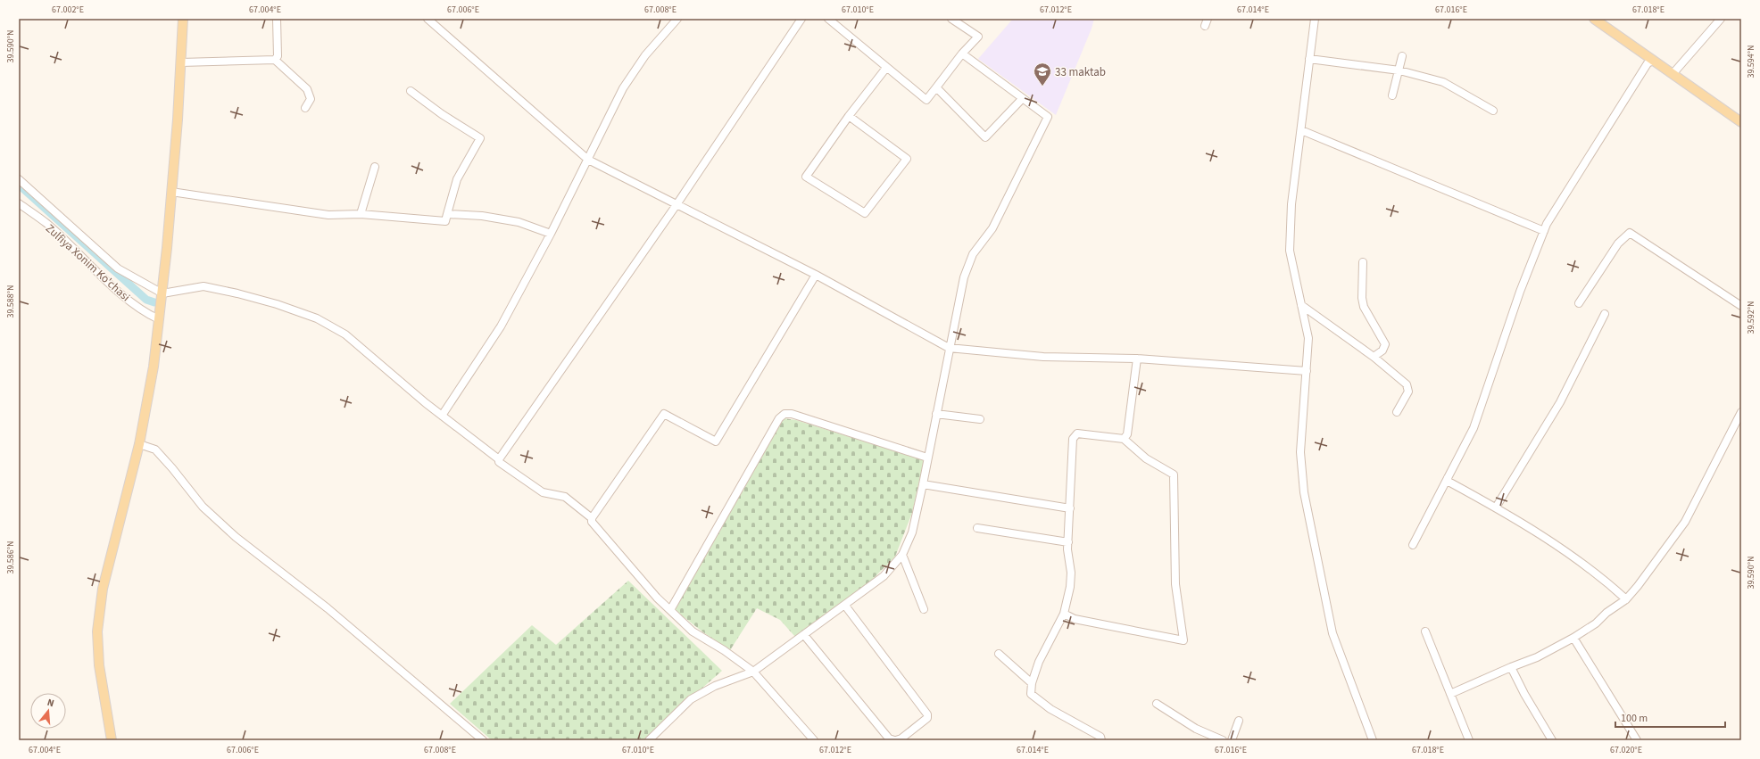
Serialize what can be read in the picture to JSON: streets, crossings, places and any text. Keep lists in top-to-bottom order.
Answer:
{
  "streets": {
    "street": ["Zulfiya Xonim Ko'chasi"]
  },
  "places": {
    "school or university": ["33 maktab"]
  },
  "scale_bar": "100 m",
  "north": "top",
  "coordinates": [
    "67.002°E",
    "67.004°E",
    "67.006°E",
    "67.008°E",
    "67.010°E",
    "67.012°E",
    "67.014°E",
    "67.016°E",
    "67.018°E",
    "39.590°N",
    "39.594°N",
    "39.588°N",
    "39.592°N",
    "39.586°N",
    "67.020°E"
  ]
}
